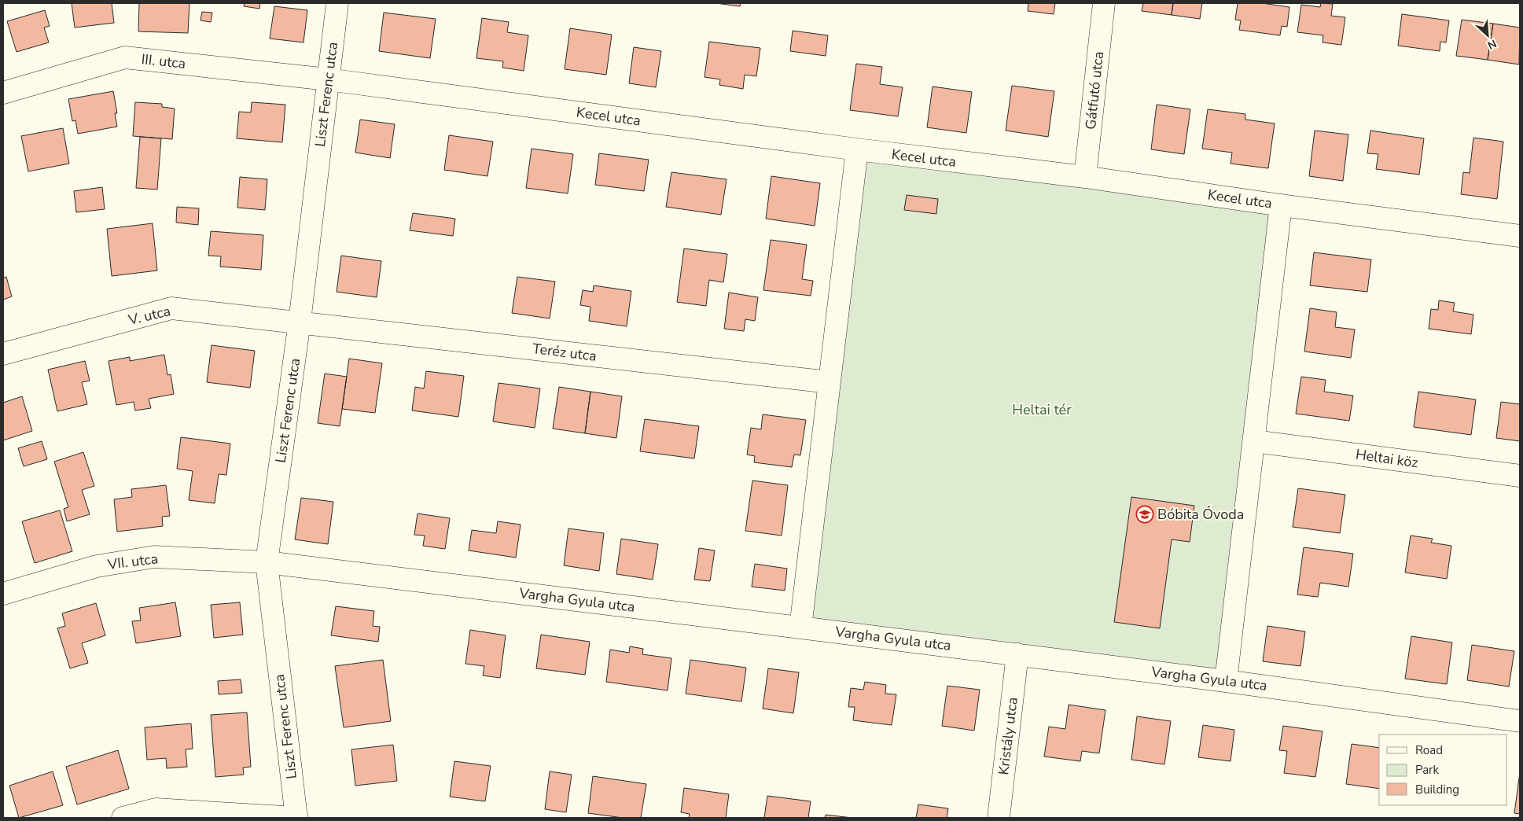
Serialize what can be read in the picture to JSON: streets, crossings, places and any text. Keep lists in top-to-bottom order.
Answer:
{
  "streets": {
    "street": [
      "III. utca",
      "Gátfutó utca",
      "Liszt Ferenc utca",
      "Kecel utca",
      "V. utca",
      "Teréz utca",
      "Heltai köz",
      "VII. utca",
      "Vargha Gyula utca",
      "Kristály utca"
    ]
  },
  "crossings": [
    ["III. utca", "Liszt Ferenc utca"],
    ["III. utca", "Kecel utca"],
    ["Gátfutó utca", "Kecel utca"],
    ["Liszt Ferenc utca", "Kecel utca"],
    ["Liszt Ferenc utca", "V. utca"],
    ["Liszt Ferenc utca", "Teréz utca"],
    ["Liszt Ferenc utca", "VII. utca"],
    ["Liszt Ferenc utca", "Vargha Gyula utca"],
    ["V. utca", "Teréz utca"],
    ["VII. utca", "Vargha Gyula utca"],
    ["Vargha Gyula utca", "Kristály utca"]
  ],
  "parks": ["Heltai tér"],
  "places": {
    "school or university": ["Bóbita Óvoda"]
  },
  "legend": ["Road", "Park", "Building"],
  "north": "bottom right"
}
